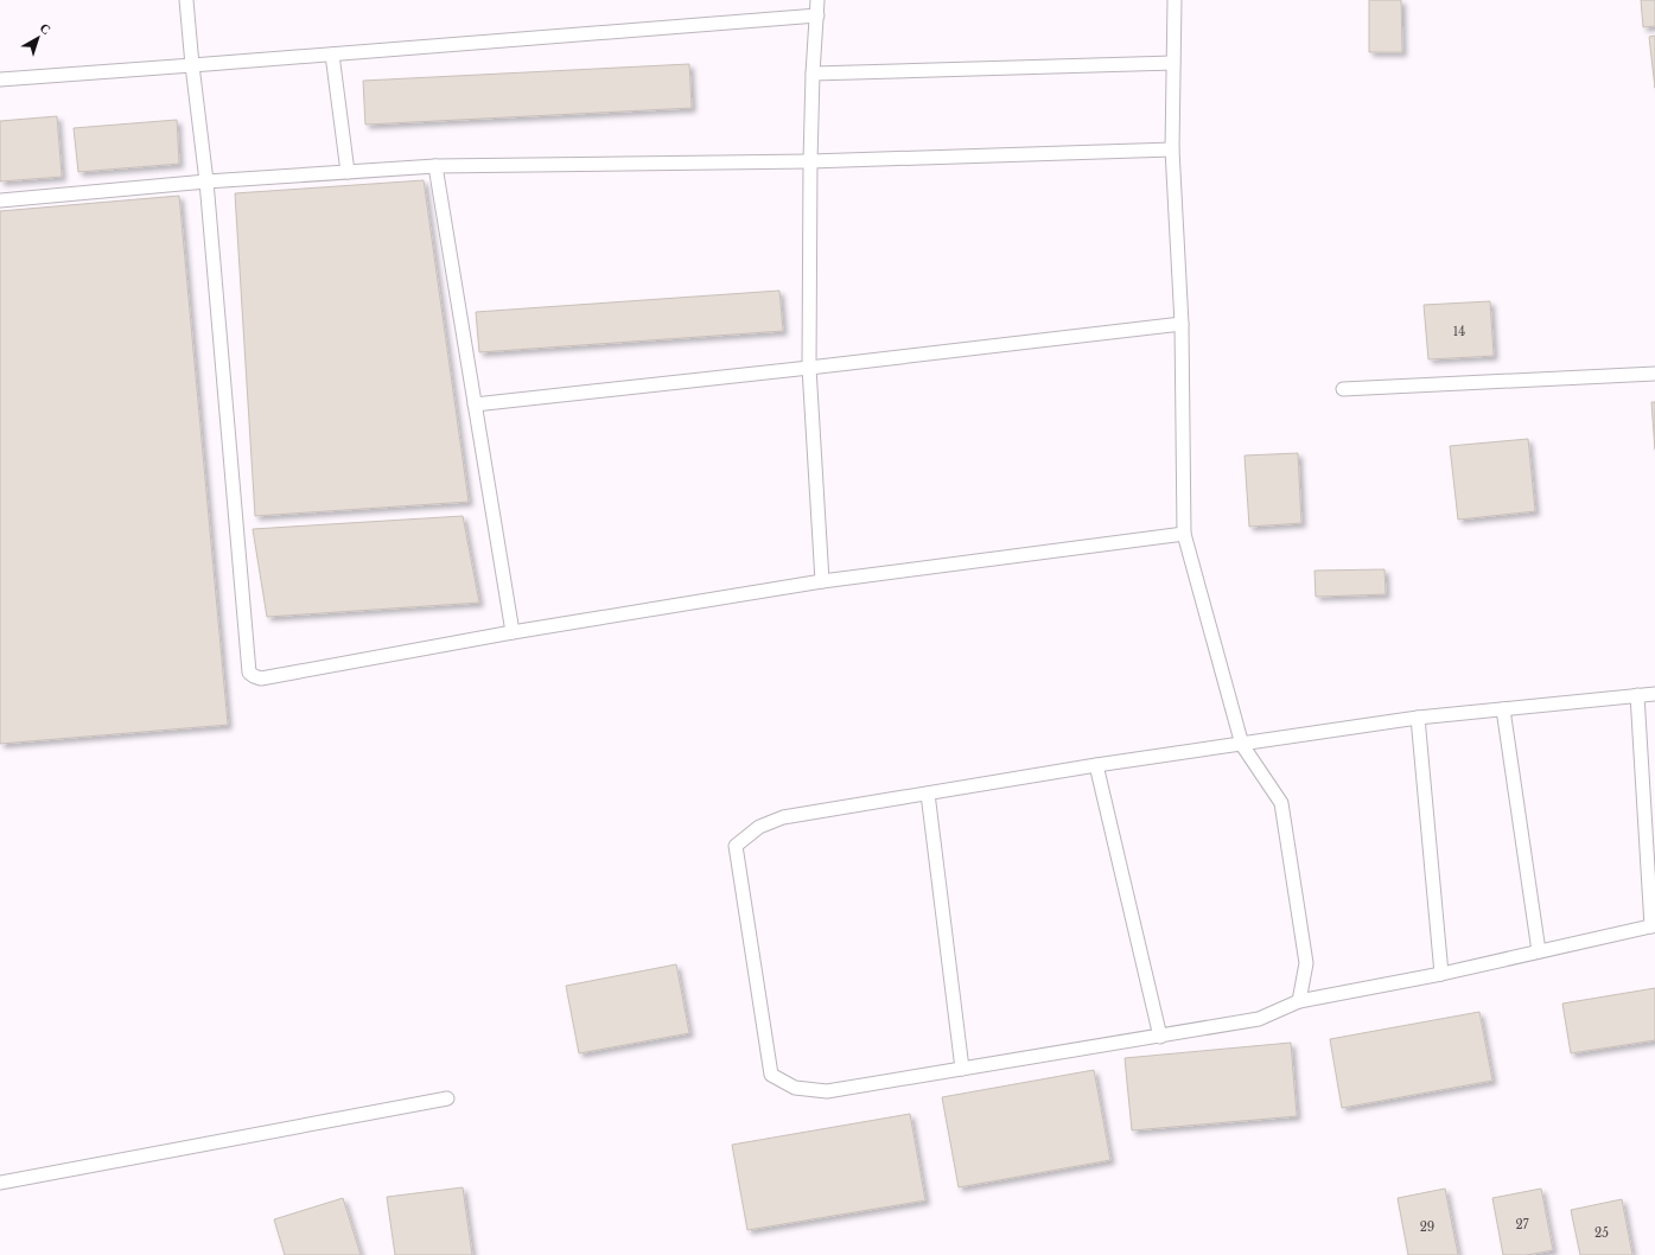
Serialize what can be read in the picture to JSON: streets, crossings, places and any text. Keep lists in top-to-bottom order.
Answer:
{
  "house_numbers": [
    "14",
    "27",
    "29",
    "25"
  ],
  "north": "top right"
}
